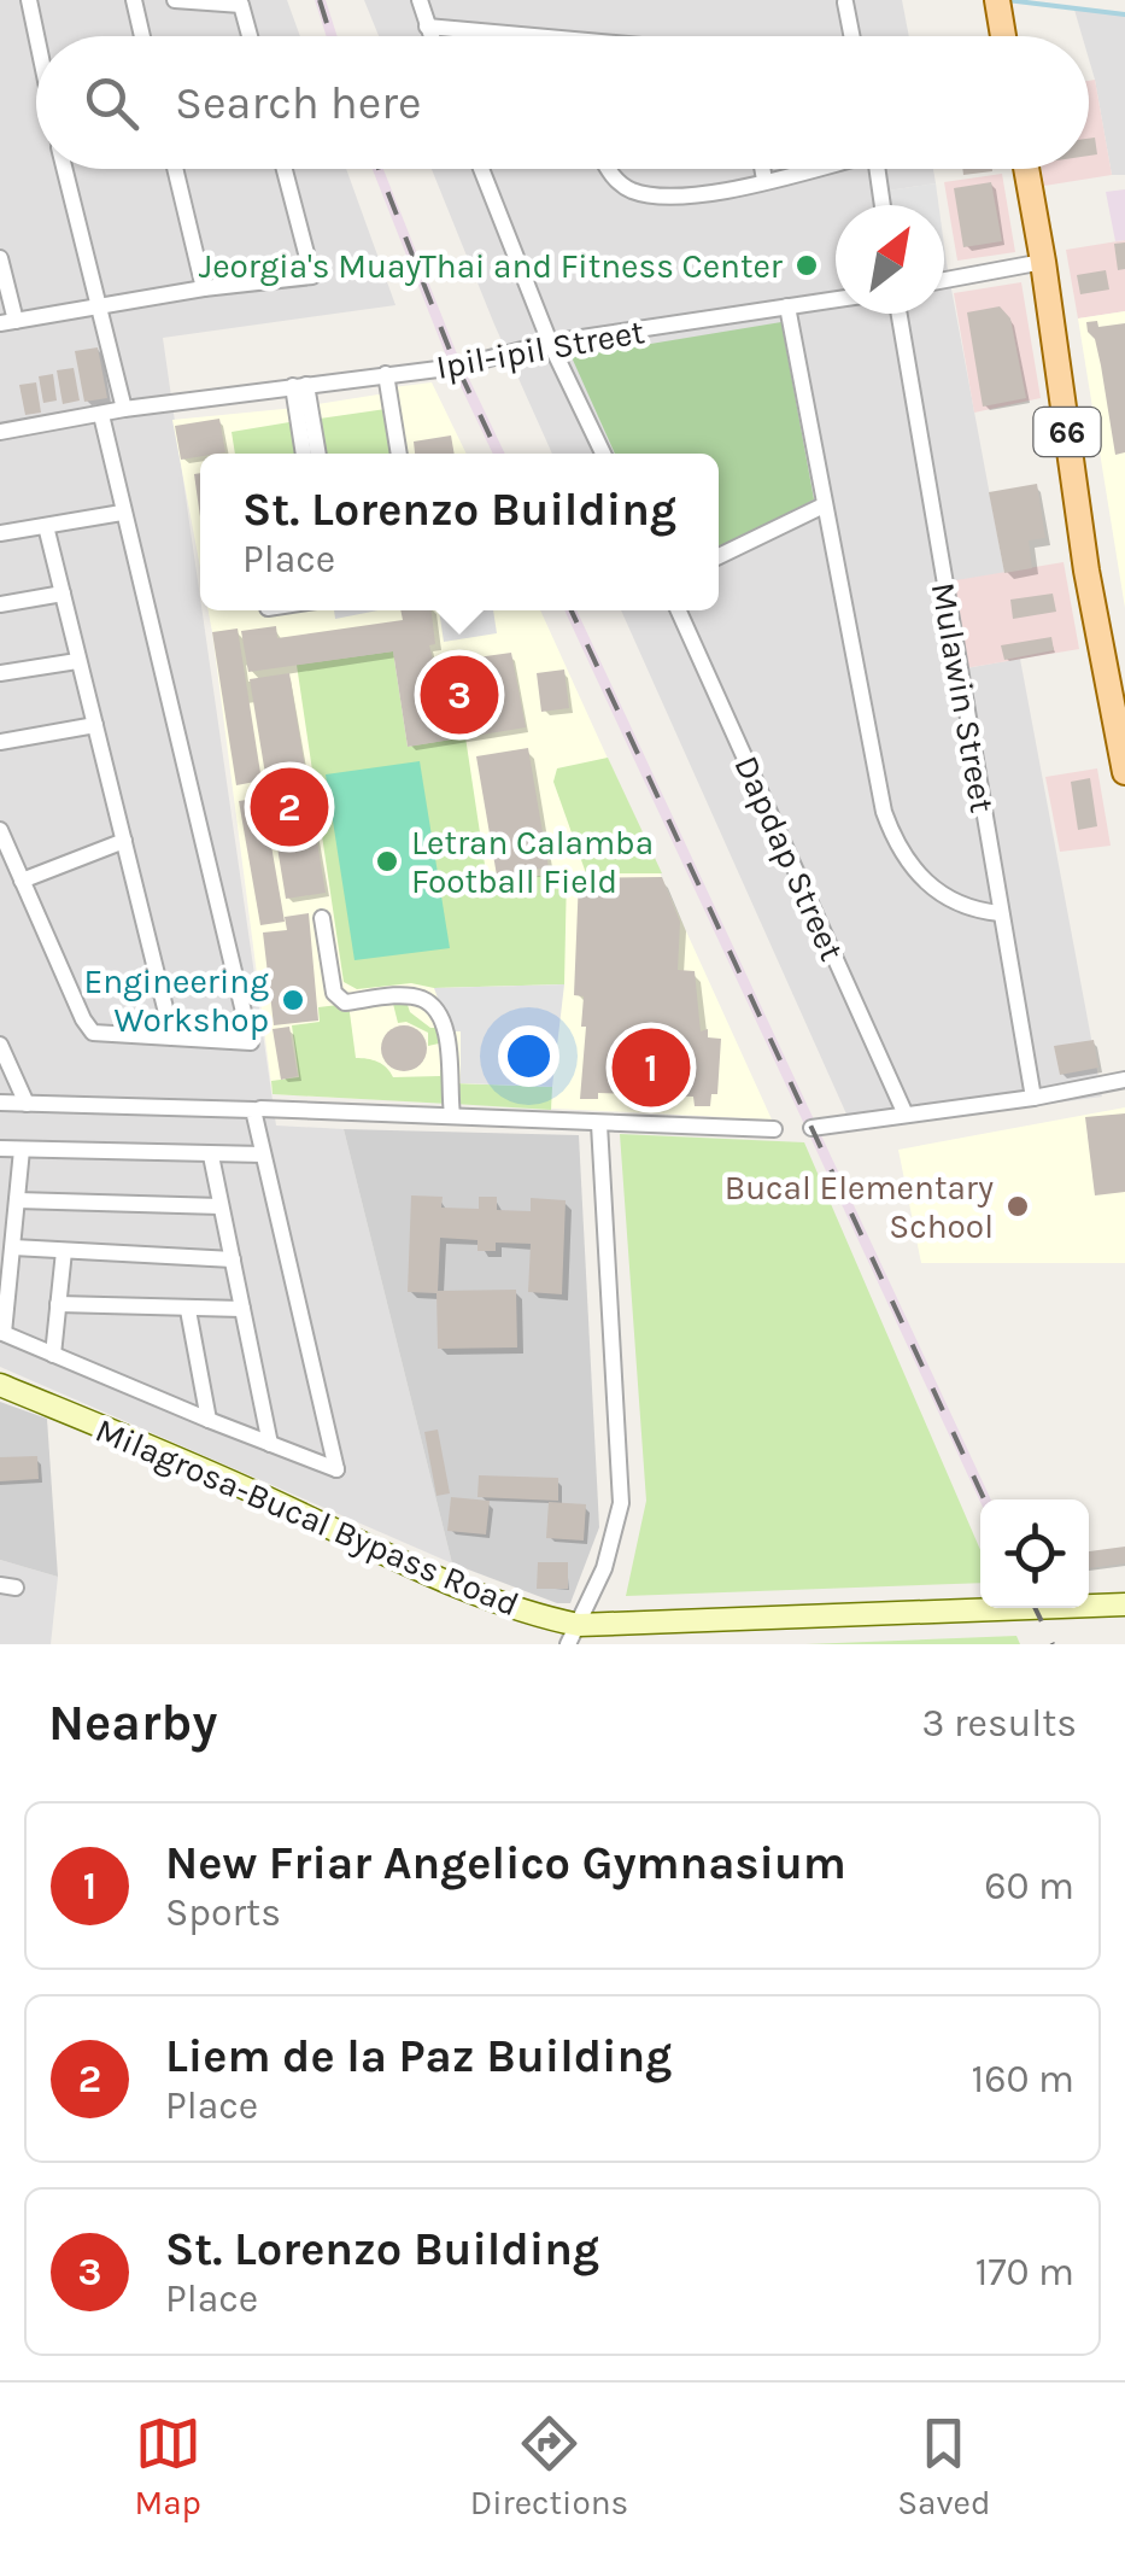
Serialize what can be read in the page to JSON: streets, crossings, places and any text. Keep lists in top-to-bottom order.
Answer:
{
  "streets": {
    "main road": ["66", "Milagrosa-Bucal Bypass Road"],
    "street": ["Ipil-ipil Street", "Mulawin Street", "Dapdap Street"]
  },
  "places": [
    "Jeorgia's MuayThai and Fitness Center",
    "Letran Calamba Football Field",
    "Engineering Workshop",
    "Bucal Elementary School"
  ],
  "north": "top right",
  "page": {
    "search": "Search here",
    "popup": ["St. Lorenzo Building", "Place"],
    "pins": ["3", "2", "1"],
    "heading": ["Nearby", "3 results"],
    "list": [
      {
        "mark": "1",
        "name": "New Friar Angelico Gymnasium",
        "note": "Sports",
        "value": "60 m"
      },
      {
        "mark": "2",
        "name": "Liem de la Paz Building",
        "note": "Place",
        "value": "160 m"
      },
      {
        "mark": "3",
        "name": "St. Lorenzo Building",
        "note": "Place",
        "value": "170 m"
      }
    ],
    "nav": ["Map", "Directions", "Saved"]
  }
}
